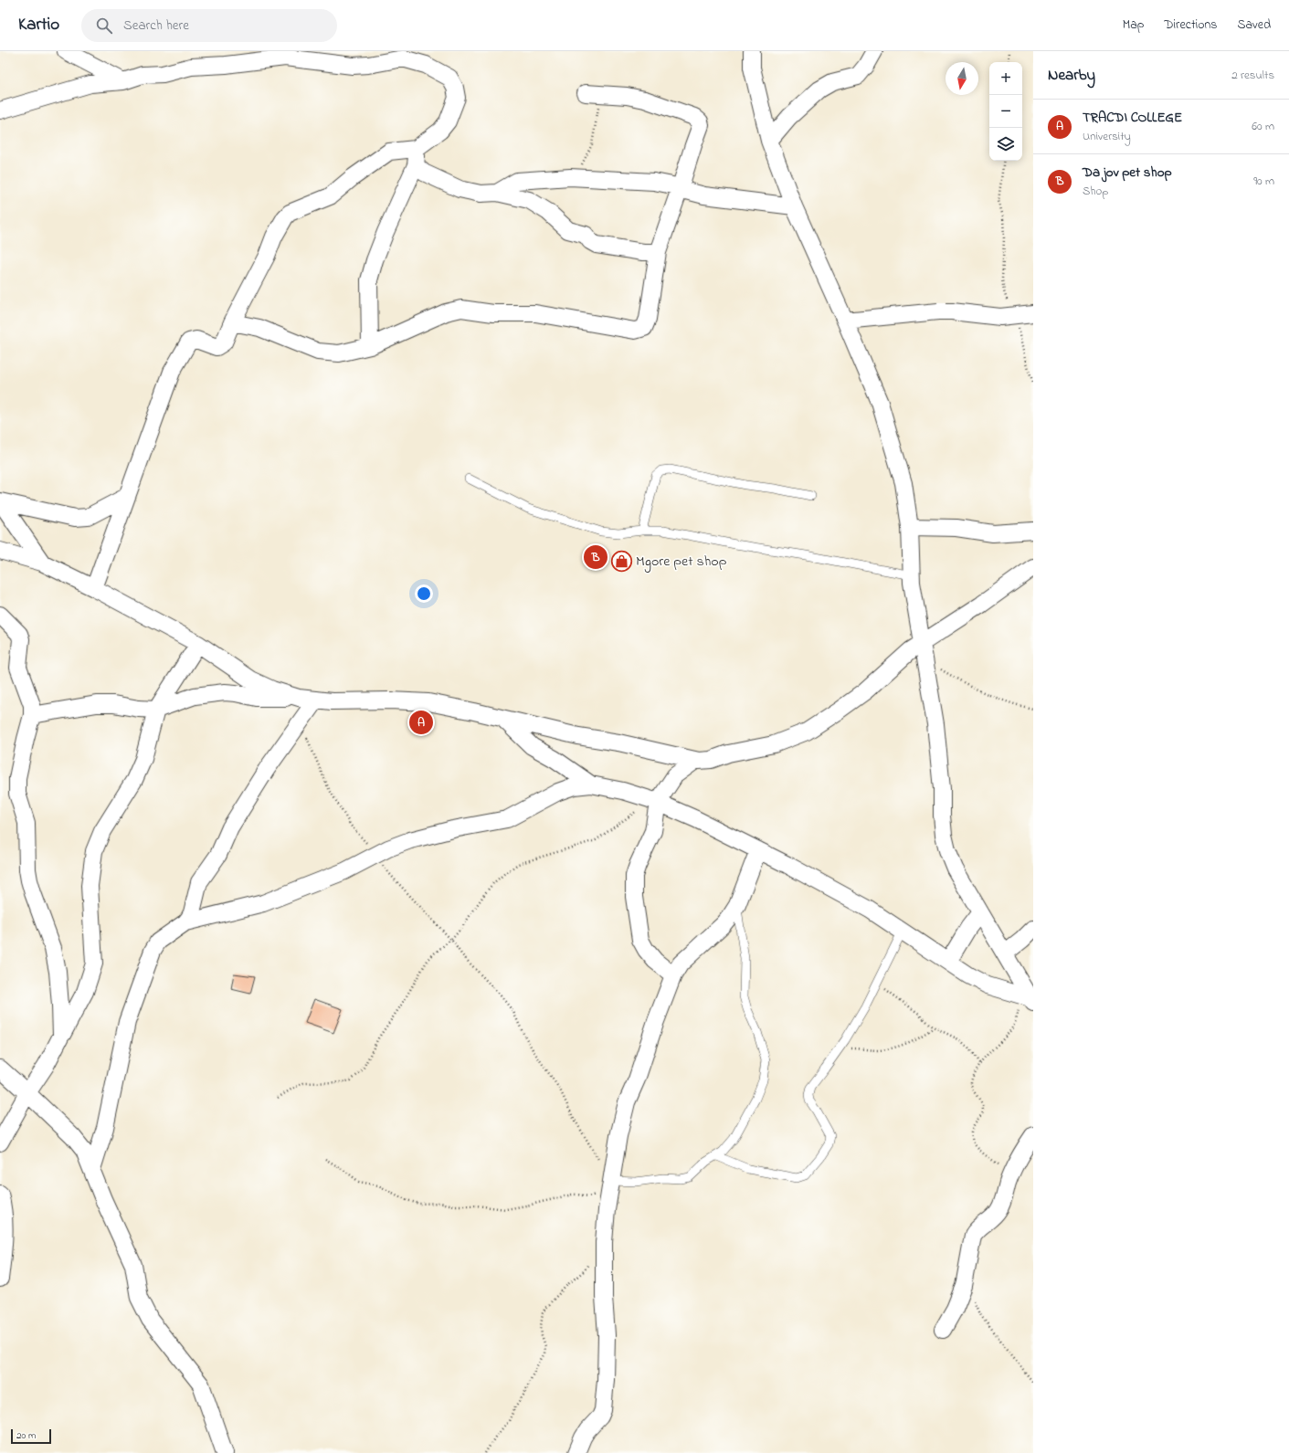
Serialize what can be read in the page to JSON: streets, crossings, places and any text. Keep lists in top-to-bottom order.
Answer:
{
  "places": {
    "shop": ["Mgore pet shop"]
  },
  "scale_bar": "20 m",
  "north": "bottom",
  "page": {
    "header": "Kartio",
    "search": "Search here",
    "nav": ["Map", "Directions", "Saved"],
    "heading": ["Nearby", "2 results"],
    "map_buttons": ["+", "−"],
    "list": [
      {
        "mark": "A",
        "name": "TRACDI COLLEGE",
        "note": "University",
        "value": "60 m"
      },
      {
        "mark": "B",
        "name": "Da jov pet shop",
        "note": "Shop",
        "value": "90 m"
      }
    ],
    "pins": ["B", "A"],
    "scale": "20 m"
  }
}
